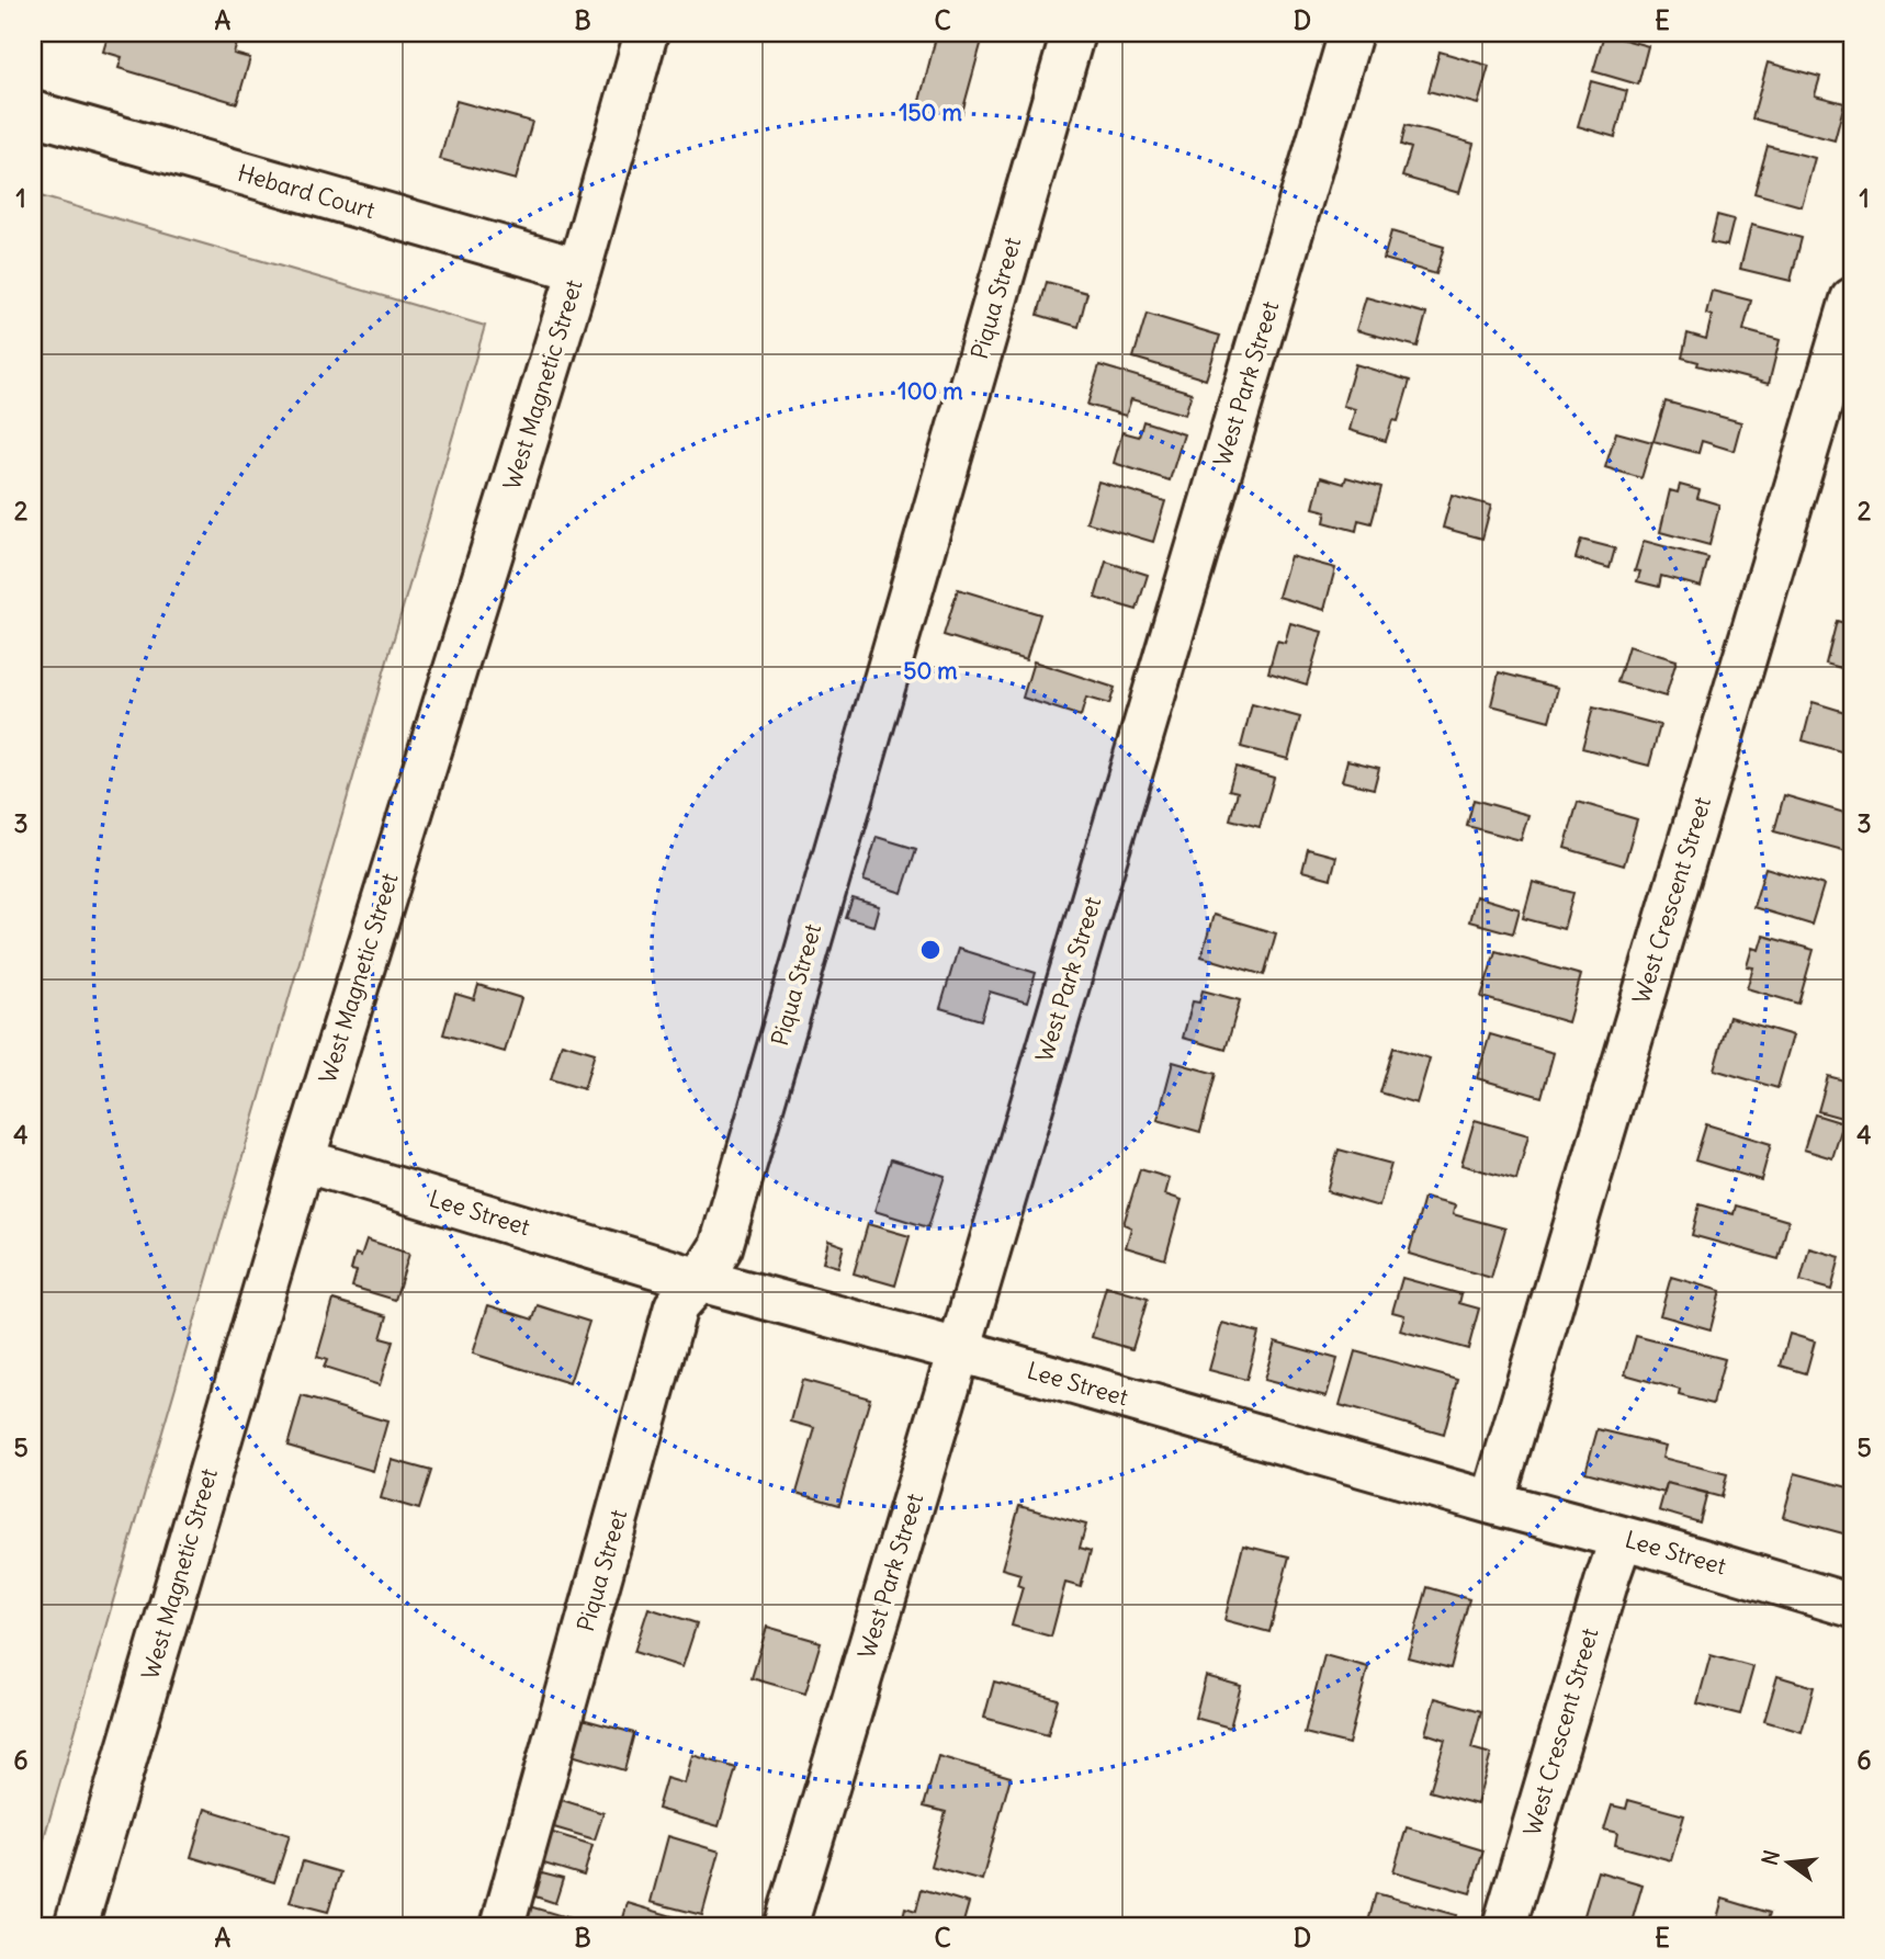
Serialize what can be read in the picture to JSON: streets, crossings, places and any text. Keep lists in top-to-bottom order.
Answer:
{
  "streets": {
    "street": [
      "Hebard Court",
      "Piqua Street",
      "West Park Street",
      "West Magnetic Street",
      "West Crescent Street",
      "Lee Street"
    ]
  },
  "crossings": [
    ["Hebard Court", "West Magnetic Street"],
    ["Piqua Street", "Lee Street"],
    ["West Park Street", "Lee Street"],
    ["West Magnetic Street", "Lee Street"],
    ["West Crescent Street", "Lee Street"]
  ],
  "north": "left",
  "grid": {
    "columns": [
      "A",
      "B",
      "C",
      "D",
      "E"
    ],
    "rows": [
      "1",
      "2",
      "3",
      "4",
      "5",
      "6"
    ]
  },
  "rings": ["150 m", "100 m", "50 m"]
}
